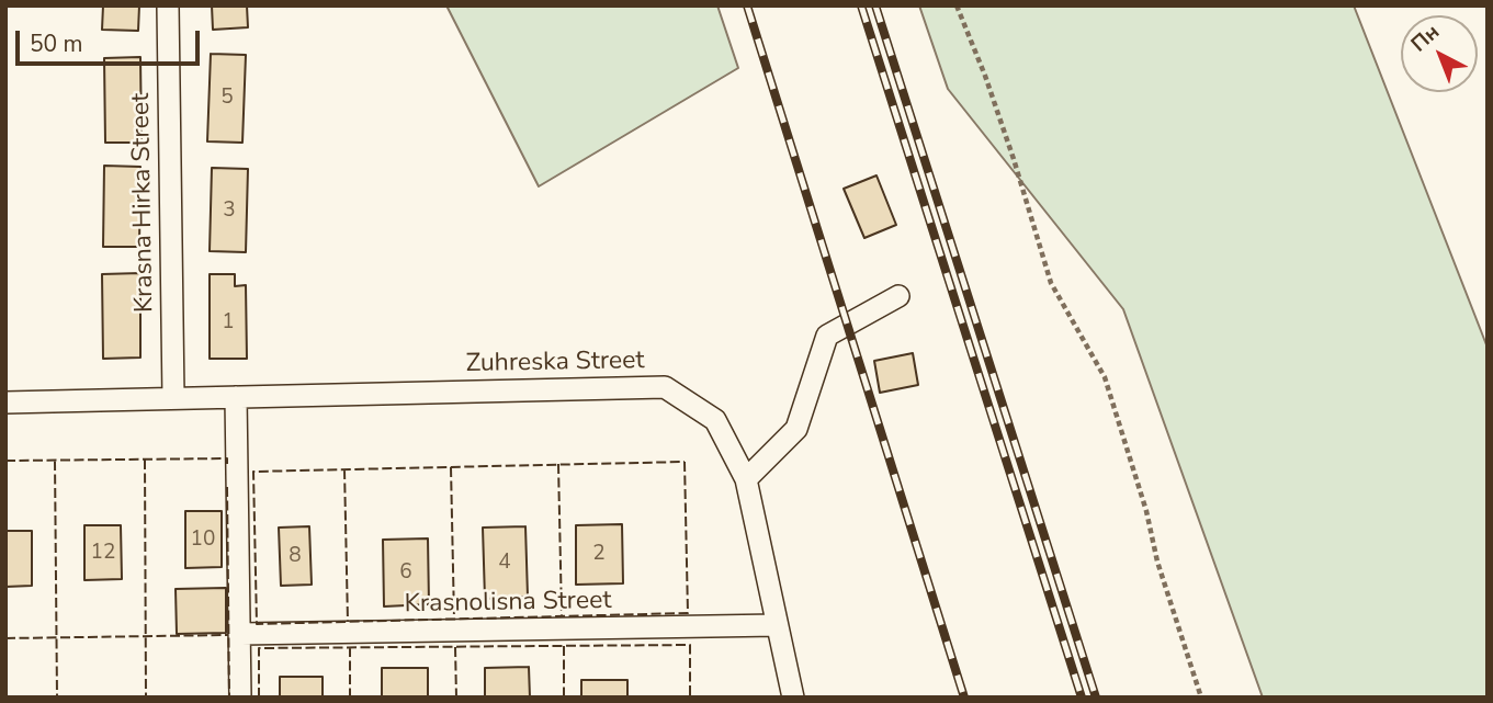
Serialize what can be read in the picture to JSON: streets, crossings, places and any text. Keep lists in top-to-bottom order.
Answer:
{
  "streets": {
    "street": ["Krasna Hirka Street", "Zuhreska Street", "Krasnolisna Street"]
  },
  "crossings": [
    ["Krasna Hirka Street", "Zuhreska Street"],
    ["Zuhreska Street", "Krasnolisna Street"]
  ],
  "house_numbers": [
    "5",
    "3",
    "1",
    "10",
    "12",
    "2",
    "8",
    "4",
    "6"
  ],
  "scale_bar": "50 m",
  "north": "top left"
}
